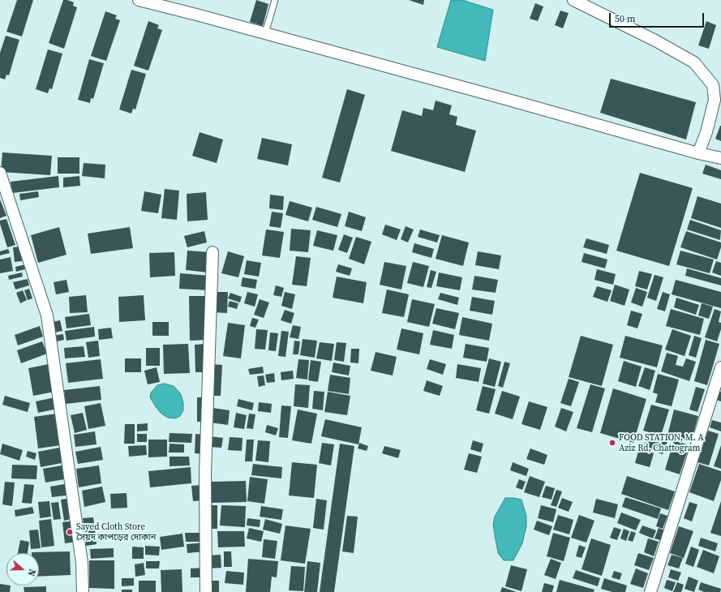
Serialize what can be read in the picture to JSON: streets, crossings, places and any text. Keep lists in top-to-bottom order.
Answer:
{
  "places": ["FOOD STATION, M. A Aziz Rd, Chattogram", "Sayed Cloth Store সৈয়দ কাপড়ের দোকান"],
  "scale_bar": "50 m",
  "north": "right"
}
